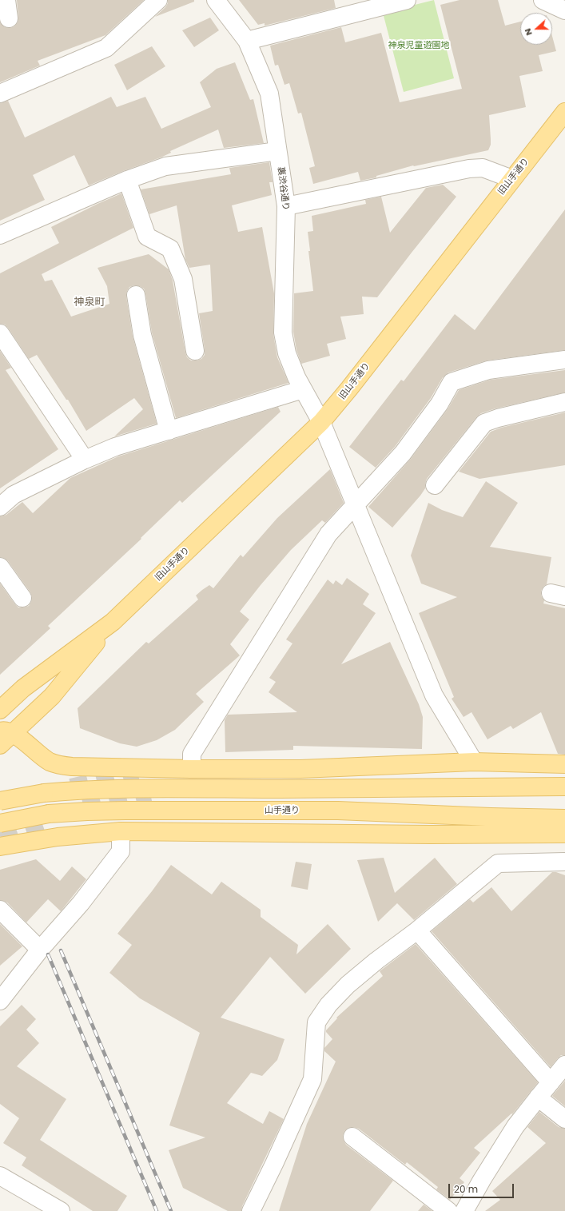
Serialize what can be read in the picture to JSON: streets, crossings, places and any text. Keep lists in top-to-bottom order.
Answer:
{
  "streets": {
    "main road": ["旧山手通り", "山手通り"],
    "street": ["裏渋谷通り"]
  },
  "crossings": [
    ["旧山手通り", "裏渋谷通り"]
  ],
  "districts": ["神泉町"],
  "parks": ["神泉児童遊園地"],
  "scale_bar": "20 m",
  "north": "left"
}
